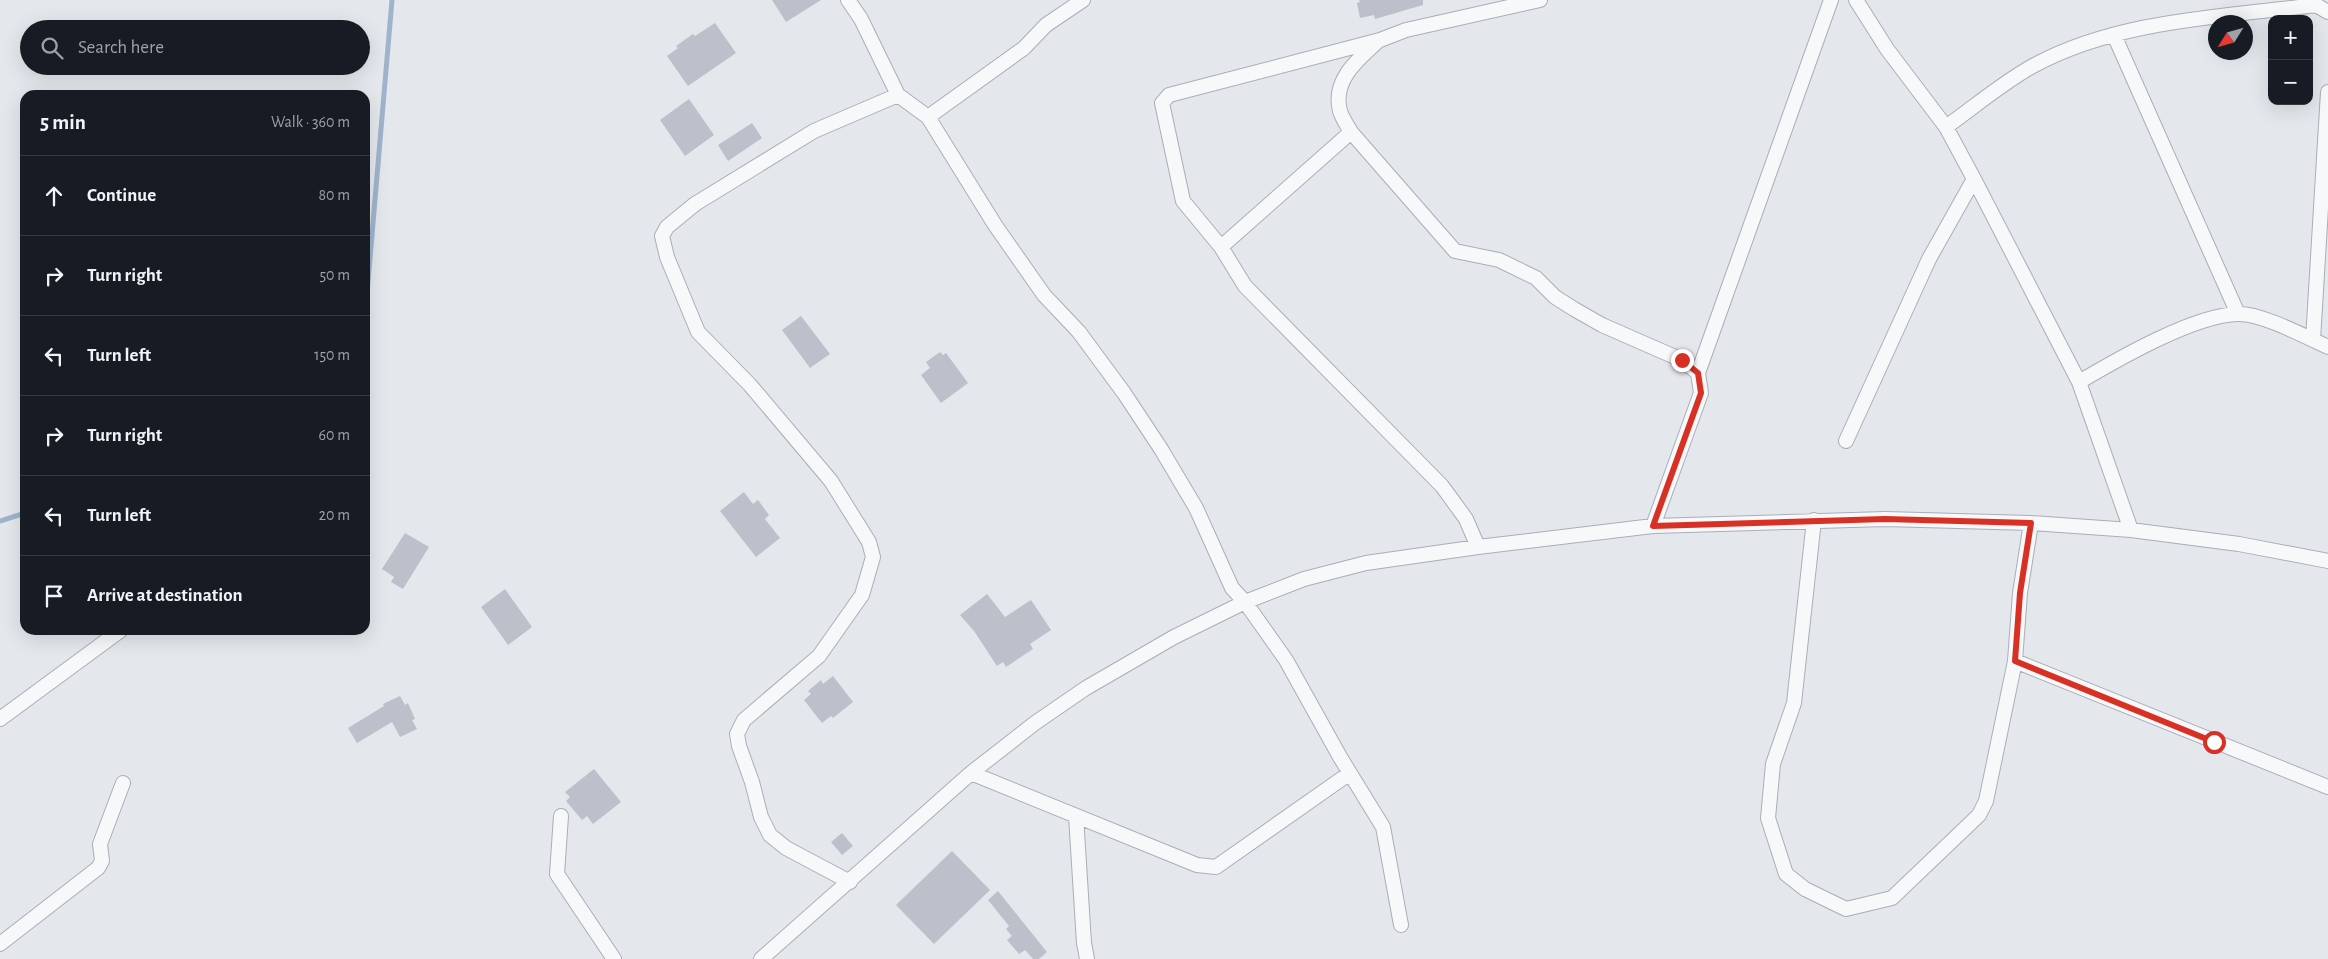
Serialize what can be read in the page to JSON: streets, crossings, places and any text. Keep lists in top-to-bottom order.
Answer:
{
  "north": "bottom left",
  "page": {
    "map_buttons": ["+", "−"],
    "search": "Search here",
    "heading": ["5 min", "Walk · 360 m"],
    "list": [
      ["Continue", "80 m"],
      ["Turn right", "50 m"],
      ["Turn left", "150 m"],
      ["Turn right", "60 m"],
      ["Turn left", "20 m"],
      "Arrive at destination"
    ]
  }
}
